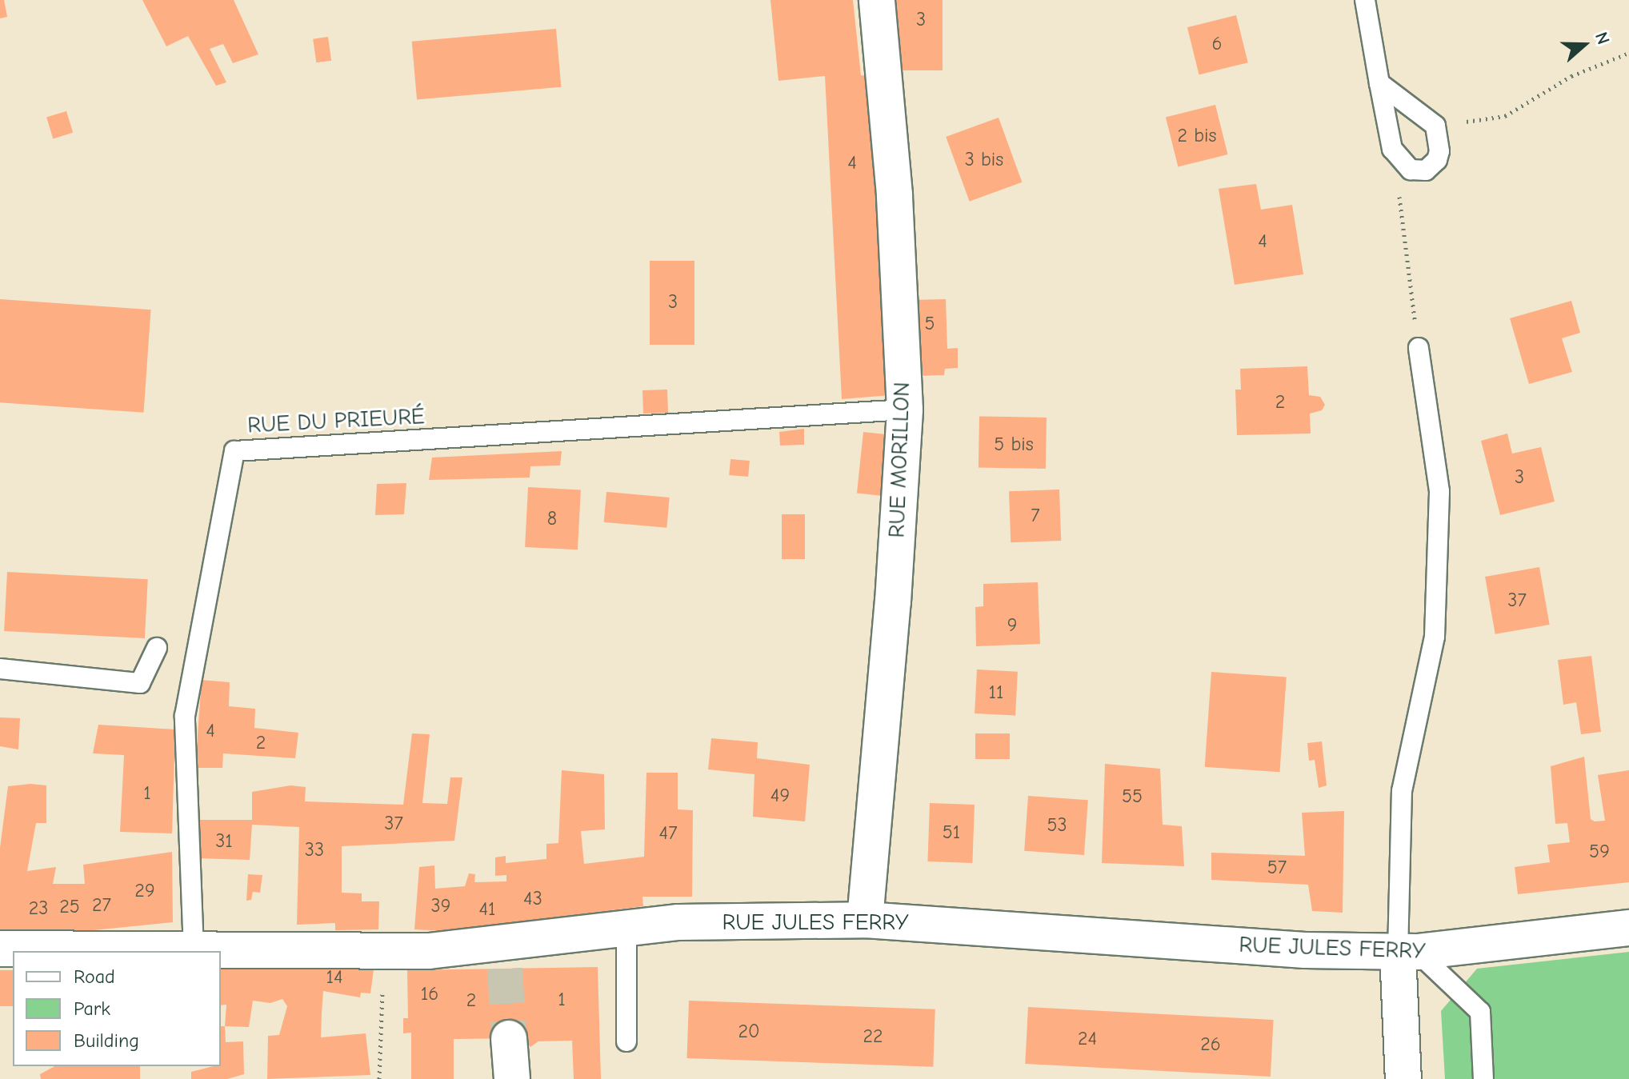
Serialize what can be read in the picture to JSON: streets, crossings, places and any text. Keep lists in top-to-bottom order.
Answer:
{
  "streets": {
    "street": ["RUE MORILLON", "RUE JULES FERRY"],
    "lane": ["RUE DU PRIEURÉ"]
  },
  "crossings": [
    ["RUE DU PRIEURÉ", "RUE MORILLON"],
    ["RUE DU PRIEURÉ", "RUE JULES FERRY"],
    ["RUE MORILLON", "RUE JULES FERRY"]
  ],
  "house_numbers": [
    "3",
    "6",
    "2 bis",
    "3 bis",
    "4",
    "4",
    "3",
    "5",
    "2",
    "5 bis",
    "3",
    "7",
    "8",
    "37",
    "9",
    "11",
    "4",
    "2",
    "1",
    "49",
    "55",
    "37",
    "53",
    "51",
    "47",
    "31",
    "33",
    "59",
    "57",
    "29",
    "43",
    "27",
    "39",
    "25",
    "23",
    "41",
    "14",
    "16",
    "1",
    "2",
    "20",
    "22",
    "24",
    "26"
  ],
  "legend": ["Road", "Park", "Building"],
  "north": "right"
}
